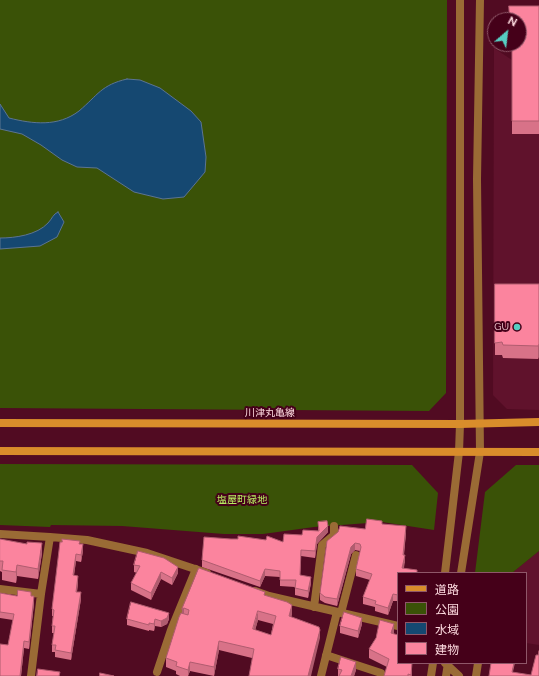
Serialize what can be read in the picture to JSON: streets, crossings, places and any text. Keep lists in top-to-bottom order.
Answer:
{
  "streets": {
    "main road": ["川津丸亀線"]
  },
  "parks": ["塩屋町緑地"],
  "places": ["GU"],
  "legend": [
    "道路",
    "公園",
    "水域",
    "建物"
  ],
  "north": "top right"
}
